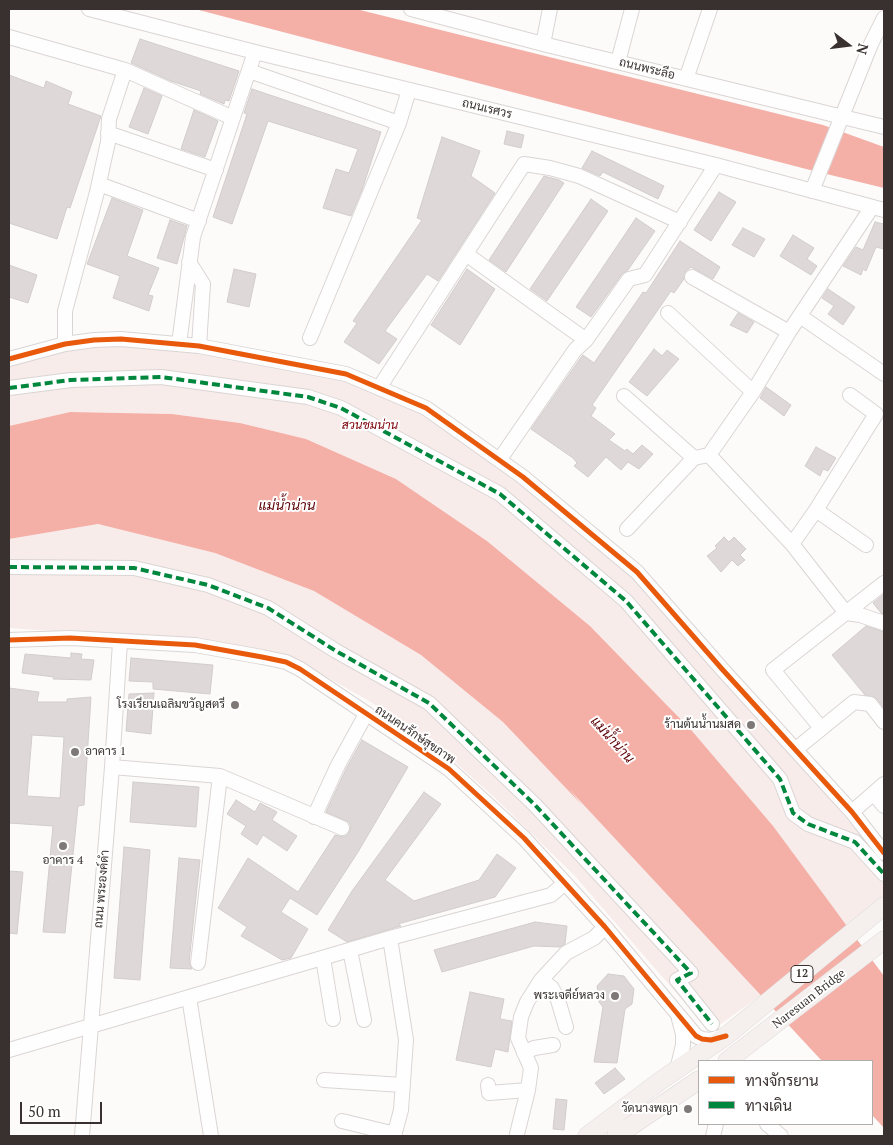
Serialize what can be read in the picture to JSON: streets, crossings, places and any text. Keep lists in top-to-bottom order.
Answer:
{
  "streets": {
    "main road": ["12", "Naresuan Bridge"],
    "street": [
      "ถนนพระลือ",
      "ถนนเรศวร",
      "ถนนคนรักษ์สุขภาพ",
      "ถนน พระองค์ดำ"
    ]
  },
  "crossings": [
    ["ถนนคนรักษ์สุขภาพ", "ถนน พระองค์ดำ"],
    ["ถนนคนรักษ์สุขภาพ", "12"],
    ["ถนนคนรักษ์สุขภาพ", "Naresuan Bridge"],
    ["12", "Naresuan Bridge"]
  ],
  "water": ["แม่น้ำน่าน"],
  "parks": ["สวนชมน่าน"],
  "places": [
    "โรงเรียนเฉลิมขวัญสตรี",
    "ร้านต้นน้ำนมสด",
    "อาคาร 1",
    "อาคาร 4",
    "พระเจดีย์หลวง",
    "วัดนางพญา"
  ],
  "legend": ["ทางจักรยาน", "ทางเดิน"],
  "scale_bar": "50 m",
  "north": "right"
}
